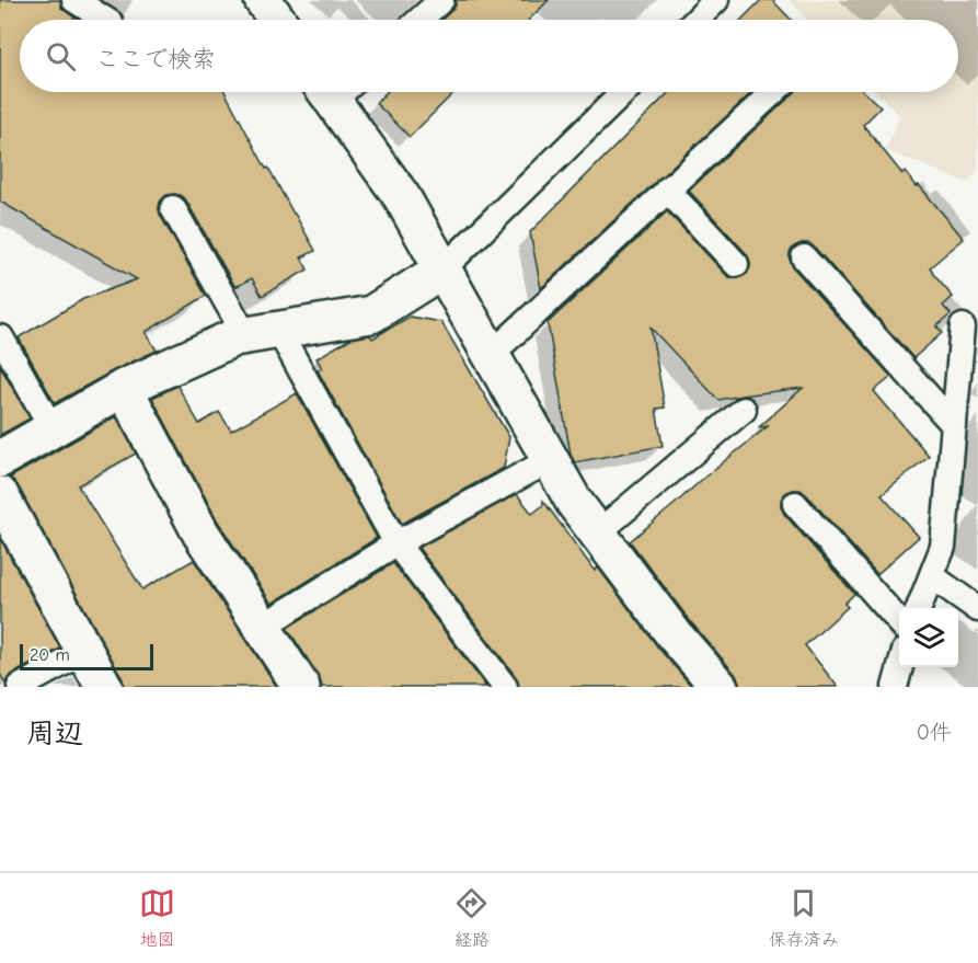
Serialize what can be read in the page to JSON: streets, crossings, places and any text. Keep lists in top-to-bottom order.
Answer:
{
  "scale_bar": "20 m",
  "page": {
    "search": "ここで検索",
    "scale": "20 m",
    "heading": ["周辺", "0件"],
    "nav": ["地図", "経路", "保存済み"]
  }
}
